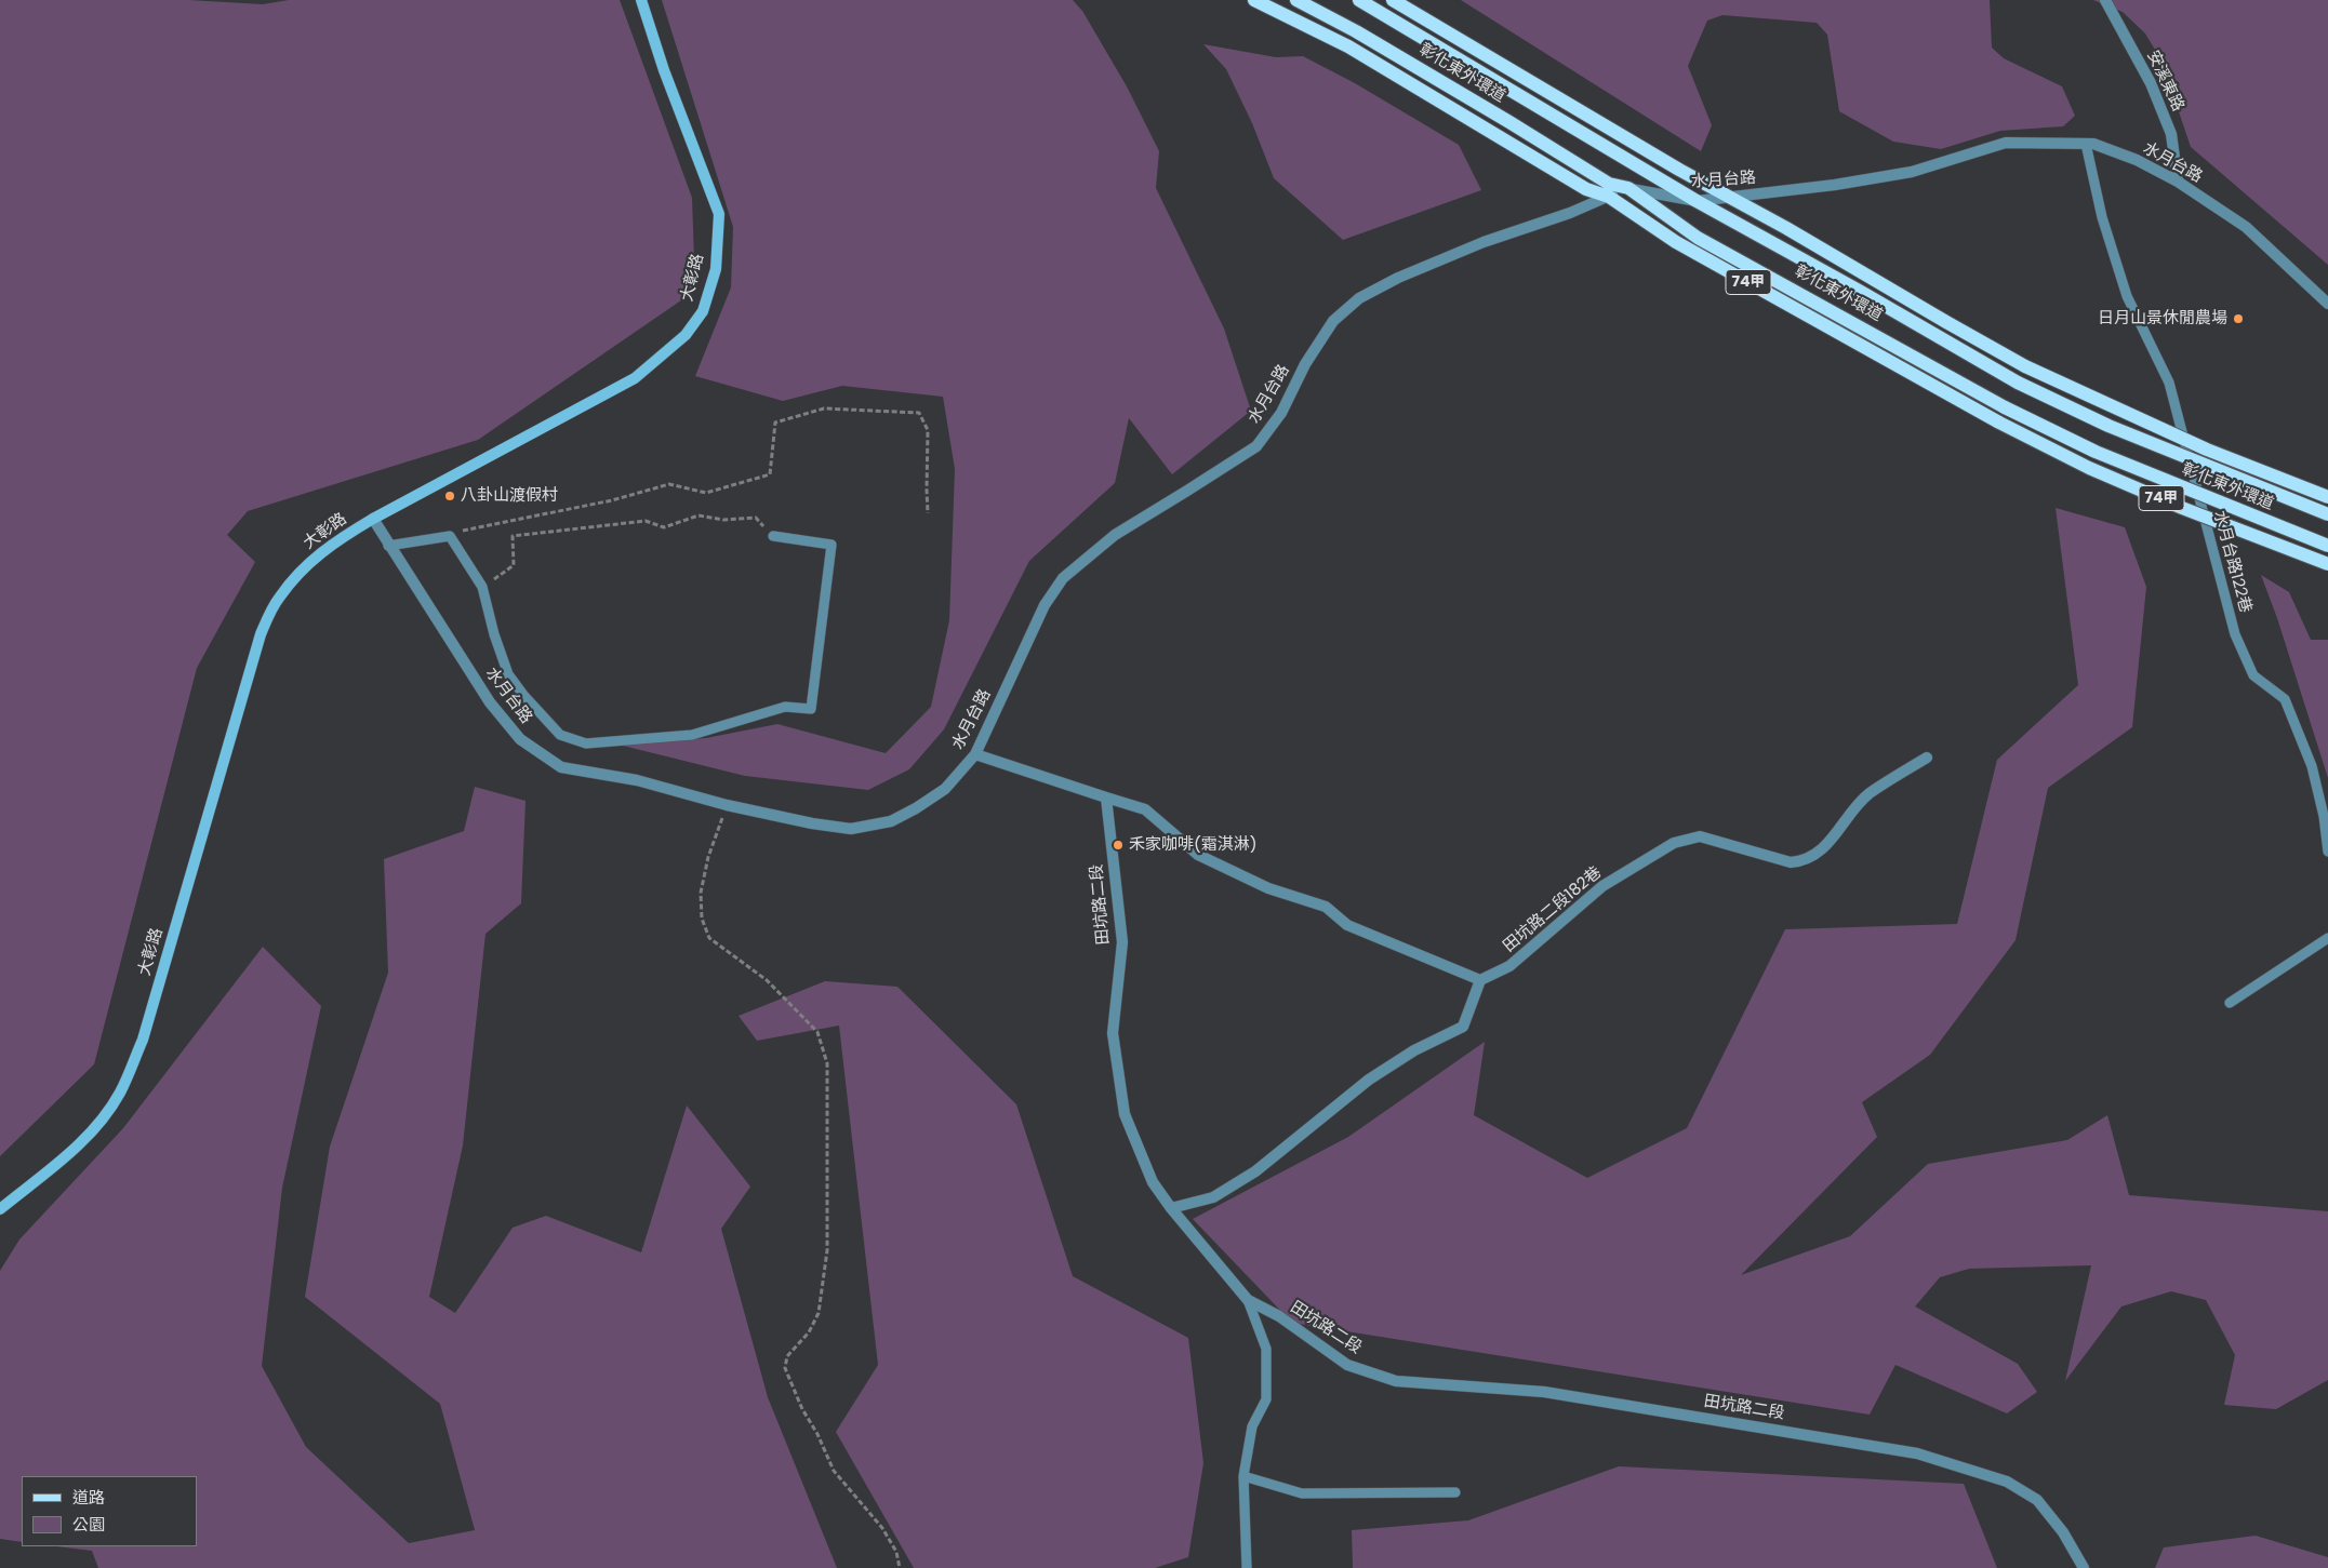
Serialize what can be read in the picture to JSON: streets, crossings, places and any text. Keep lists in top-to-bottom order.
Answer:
{
  "streets": {
    "main road": ["彰化東外環道", "大彰路", "74甲"],
    "street": [
      "安溪東路",
      "水月台路",
      "田坑路二段",
      "田坑路二段182巷"
    ],
    "lane": ["水月台路122巷"]
  },
  "crossings": [
    ["彰化東外環道", "水月台路"],
    ["安溪東路", "水月台路"],
    ["水月台路", "大彰路"],
    ["水月台路", "74甲"],
    ["水月台路", "水月台路122巷"]
  ],
  "places": ["日月山景休閒農場", "八卦山渡假村", "禾家咖啡(霜淇淋)"],
  "legend": ["道路", "公園"]
}
